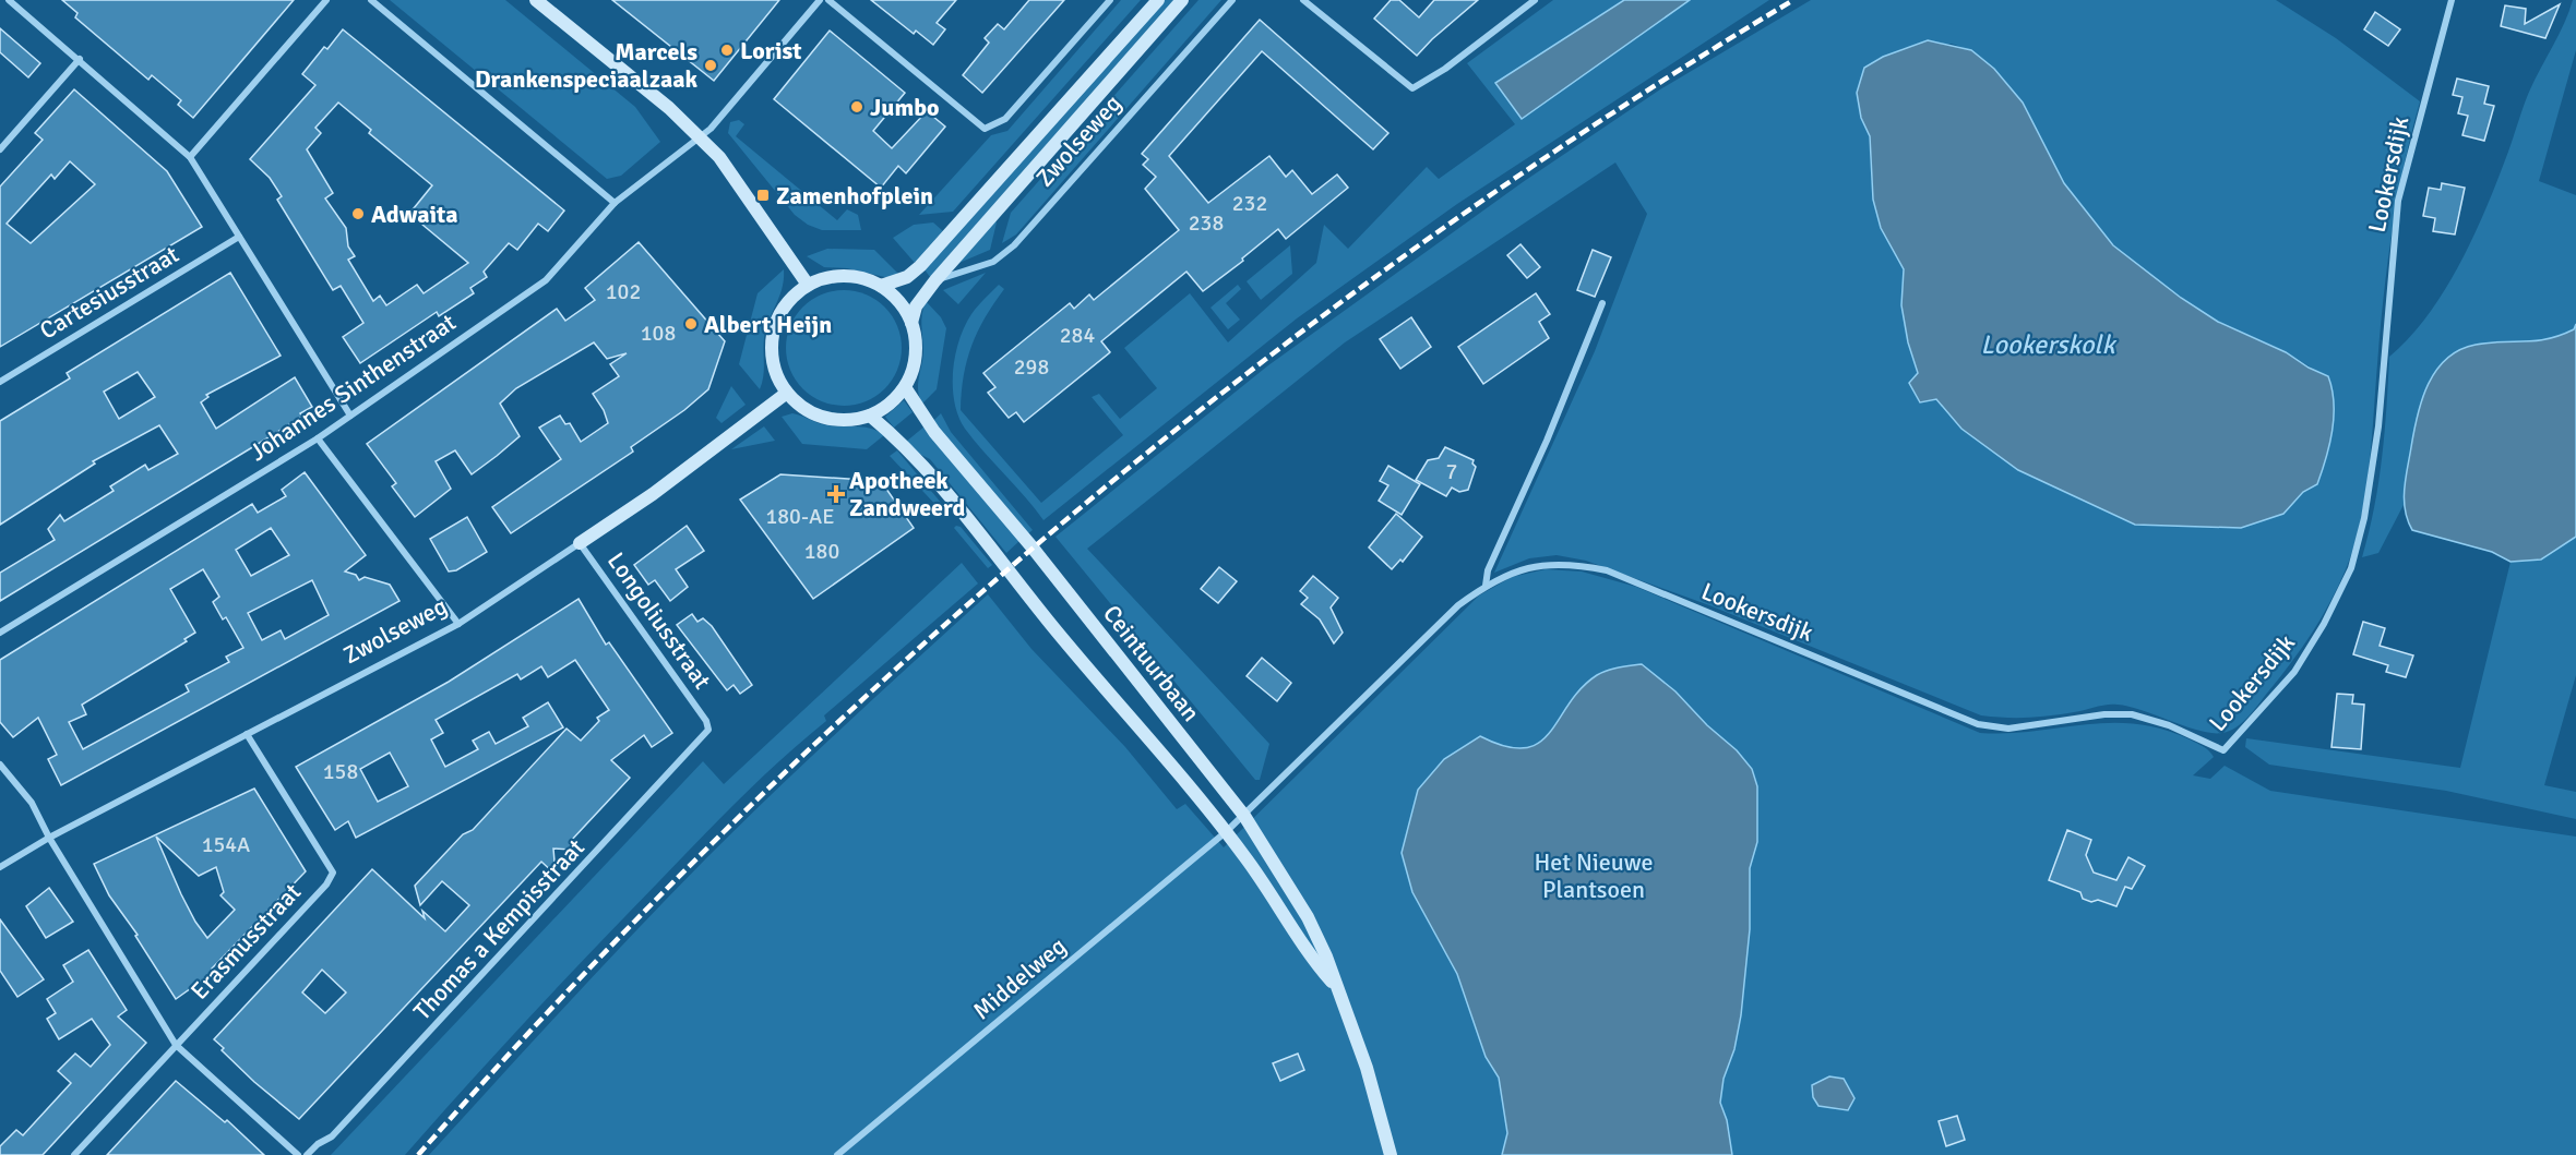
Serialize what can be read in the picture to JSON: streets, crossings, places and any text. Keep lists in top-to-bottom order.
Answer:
{
  "streets": {
    "street": [
      "Zwolseweg",
      "Lookersdijk",
      "Cartesiusstraat",
      "Johannes Sinthenstraat",
      "Longoliusstraat",
      "Ceintuurbaan",
      "Thomas a Kempisstraat",
      "Erasmusstraat",
      "Middelweg"
    ]
  },
  "crossings": [
    ["Zwolseweg", "Longoliusstraat"],
    ["Zwolseweg", "Ceintuurbaan"],
    ["Zwolseweg", "Erasmusstraat"],
    ["Lookersdijk", "Ceintuurbaan"],
    ["Lookersdijk", "Middelweg"],
    ["Longoliusstraat", "Thomas a Kempisstraat"],
    ["Ceintuurbaan", "Middelweg"]
  ],
  "water": ["Lookerskolk"],
  "parks": ["Het Nieuwe Plantsoen"],
  "places": {
    "other": [
      "Lorist",
      "Marcels Drankenspeciaalzaak",
      "Jumbo",
      "Adwaita",
      "Albert Heijn"
    ],
    "transit": ["Zamenhofplein"],
    "health": ["Apotheek Zandweerd"]
  },
  "house_numbers": [
    "232",
    "238",
    "102",
    "108",
    "284",
    "298",
    "7",
    "180-AE",
    "180",
    "158",
    "154A"
  ]
}
